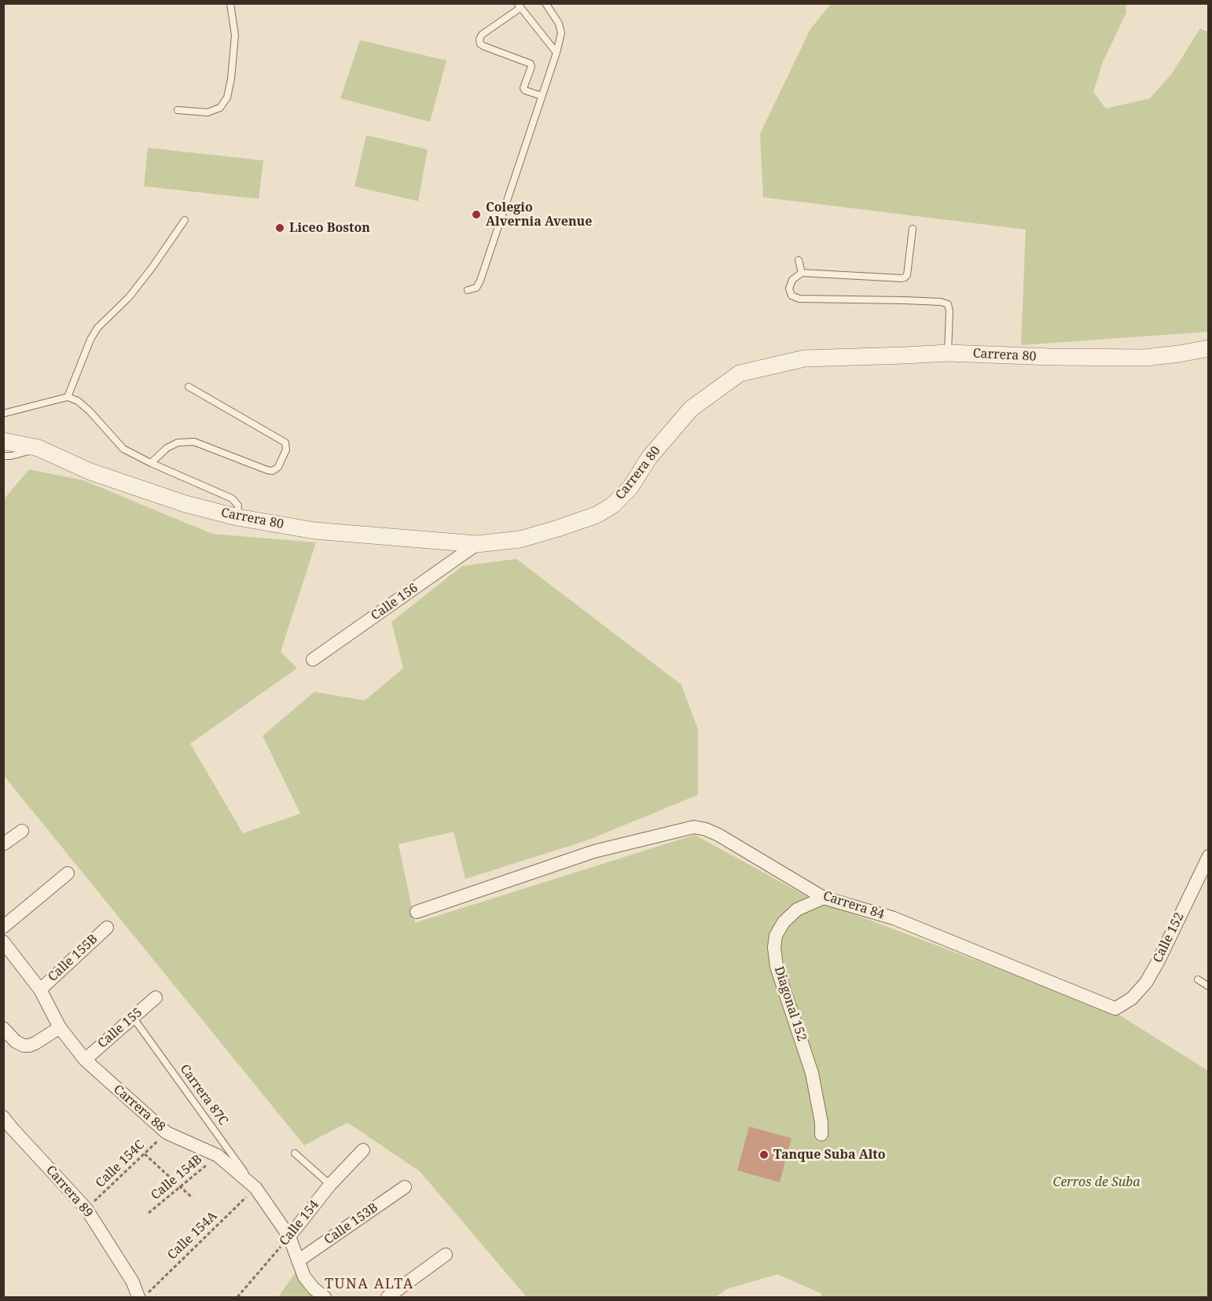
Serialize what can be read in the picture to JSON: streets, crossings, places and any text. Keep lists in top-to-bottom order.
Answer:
{
  "streets": {
    "street": [
      "Carrera 80",
      "Calle 156",
      "Carrera 84",
      "Calle 152",
      "Calle 155B",
      "Diagonal 152",
      "Calle 155",
      "Carrera 88",
      "Carrera 89",
      "Calle 154",
      "Calle 153B"
    ],
    "lane": ["Carrera 87C"],
    "path": ["Calle 154C", "Calle 154B", "Calle 154A"]
  },
  "crossings": [
    ["Carrera 80", "Calle 156"],
    ["Carrera 84", "Calle 152"],
    ["Carrera 84", "Diagonal 152"],
    ["Calle 155B", "Carrera 88"],
    ["Calle 155", "Carrera 87C"],
    ["Calle 155", "Carrera 88"],
    ["Carrera 87C", "Carrera 88"],
    ["Carrera 87C", "Calle 154A"],
    ["Carrera 88", "Calle 154C"],
    ["Carrera 88", "Calle 154B"],
    ["Carrera 88", "Calle 154"],
    ["Carrera 88", "Calle 153B"],
    ["Carrera 88", "Calle 154A"],
    ["Calle 154C", "Carrera 89"]
  ],
  "districts": ["TUNA ALTA"],
  "parks": ["Cerros de Suba"],
  "places": ["Colegio Alvernia Avenue", "Liceo Boston", "Tanque Suba Alto"]
}
